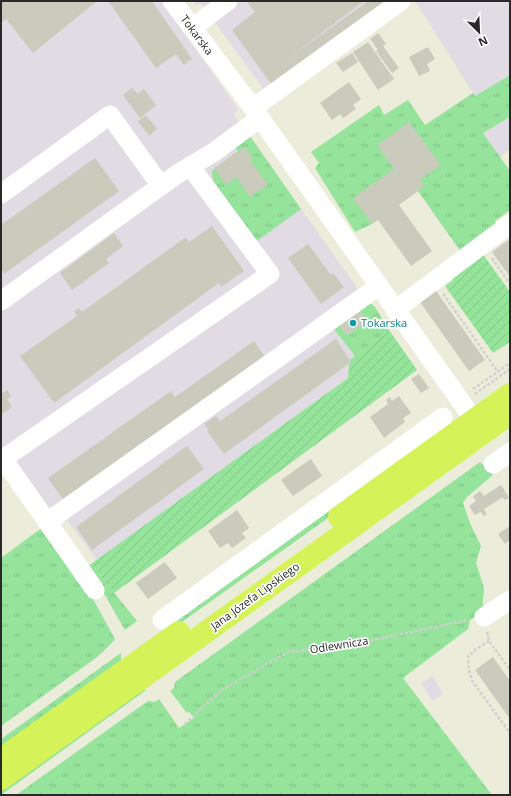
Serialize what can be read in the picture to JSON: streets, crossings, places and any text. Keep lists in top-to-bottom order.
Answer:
{
  "streets": {
    "main road": ["Jana Józefa Lipskiego"],
    "street": ["Tokarska"],
    "path": ["Odlewnicza"]
  },
  "crossings": [
    ["Tokarska", "Jana Józefa Lipskiego"]
  ],
  "places": ["Tokarska"],
  "north": "bottom right"
}
